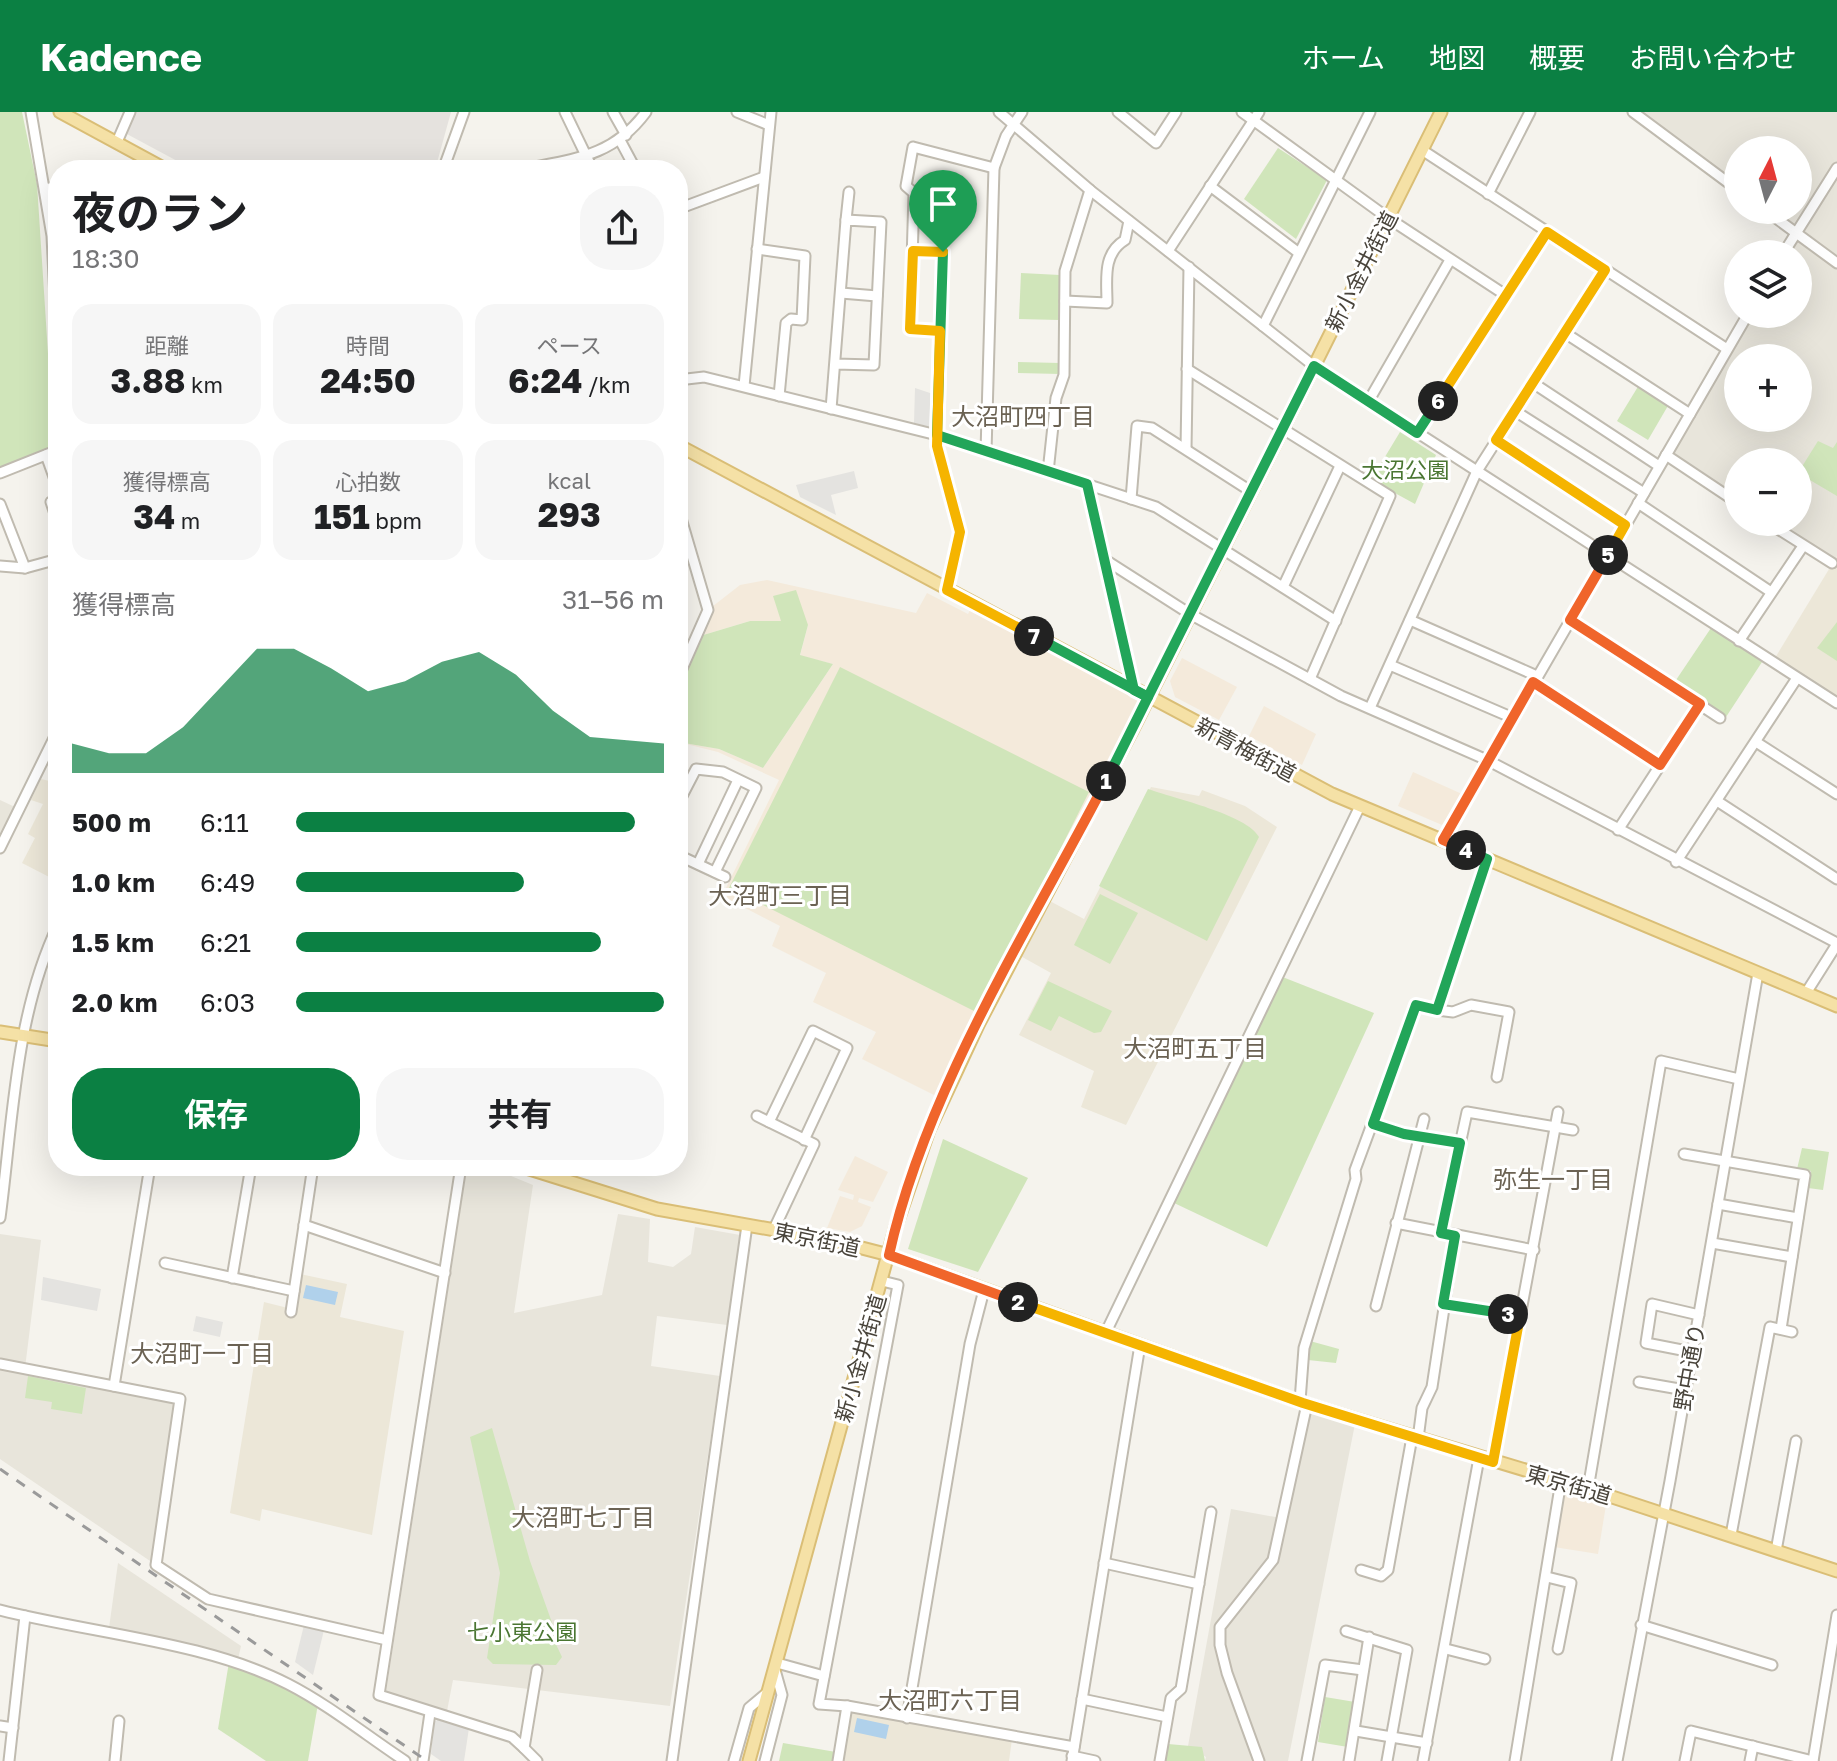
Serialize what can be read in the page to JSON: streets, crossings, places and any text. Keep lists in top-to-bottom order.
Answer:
{
  "streets": {
    "main road": ["新小金井街道", "新青梅街道", "東京街道"],
    "street": ["野中通り"]
  },
  "crossings": [
    ["新小金井街道", "新青梅街道"],
    ["新小金井街道", "東京街道"],
    ["新青梅街道", "野中通り"],
    ["東京街道", "野中通り"]
  ],
  "districts": [
    "大沼町四丁目",
    "大沼町三丁目",
    "大沼町五丁目",
    "弥生一丁目",
    "大沼町一丁目",
    "大沼町七丁目",
    "大沼町六丁目"
  ],
  "parks": ["大沼公園", "七小東公園"],
  "north": "top",
  "page": {
    "header": "Kadence",
    "nav": [
      "ホーム",
      "地図",
      "概要",
      "お問い合わせ"
    ],
    "map_buttons": ["+", "−"],
    "heading": ["夜のラン", "18:30"],
    "stats": [
      ["距離", "3.88 km"],
      ["時間", "24:50"],
      ["ペース", "6:24 /km"],
      ["獲得標高", "34 m"],
      ["心拍数", "151 bpm"],
      ["kcal", "293"]
    ],
    "pins": [
      "6",
      "5",
      "7",
      "1",
      "4",
      "2",
      "3"
    ],
    "chart": ["獲得標高", "31–56 m"],
    "list": [
      {
        "name": "500 m",
        "note": "6:11"
      },
      {
        "name": "1.0 km",
        "note": "6:49"
      },
      {
        "name": "1.5 km",
        "note": "6:21"
      },
      {
        "name": "2.0 km",
        "note": "6:03"
      }
    ],
    "buttons": ["保存", "共有"]
  }
}
